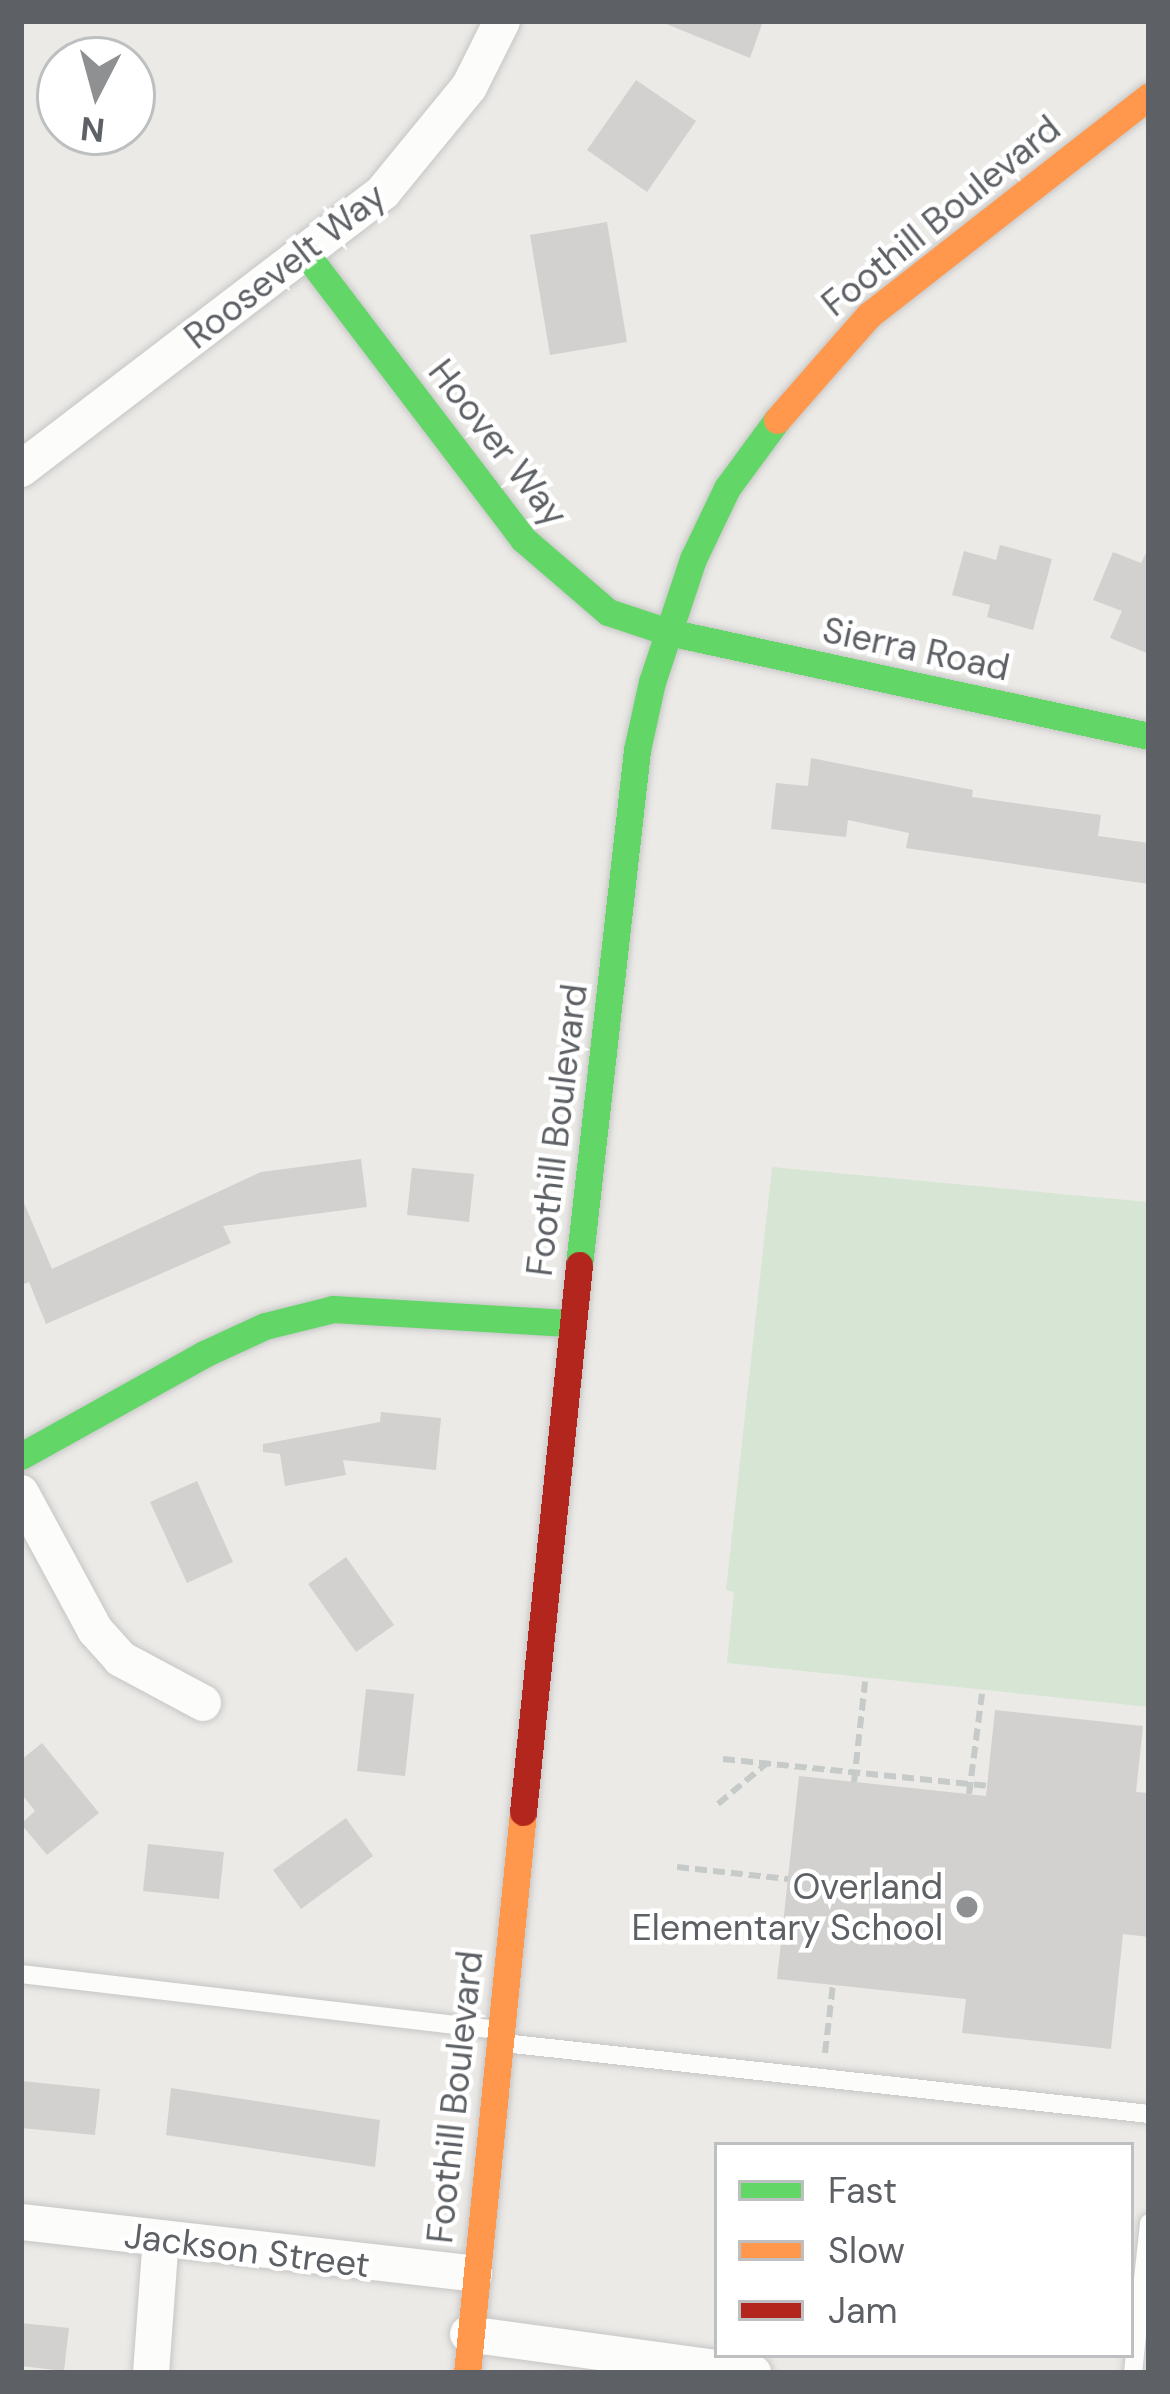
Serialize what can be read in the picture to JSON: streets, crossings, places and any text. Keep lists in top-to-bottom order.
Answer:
{
  "streets": {
    "main road": ["Foothill Boulevard", "Hoover Way", "Sierra Road"],
    "street": ["Roosevelt Way", "Jackson Street"]
  },
  "crossings": [
    ["Foothill Boulevard", "Hoover Way"],
    ["Foothill Boulevard", "Sierra Road"],
    ["Foothill Boulevard", "Jackson Street"],
    ["Roosevelt Way", "Hoover Way"],
    ["Hoover Way", "Sierra Road"]
  ],
  "places": ["Overland Elementary School"],
  "legend": ["Fast", "Slow", "Jam"],
  "north": "bottom"
}
